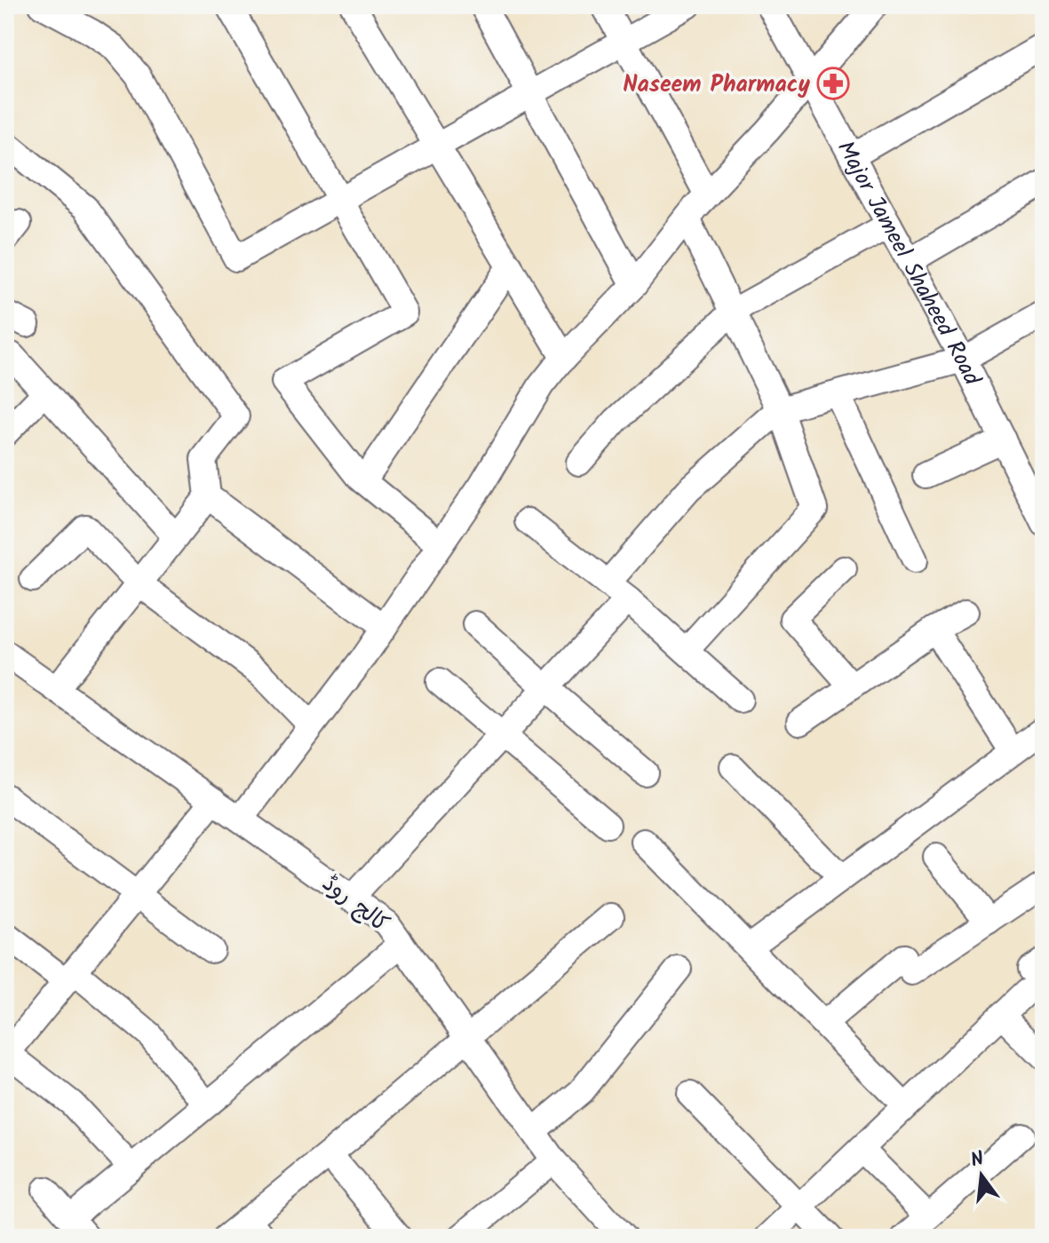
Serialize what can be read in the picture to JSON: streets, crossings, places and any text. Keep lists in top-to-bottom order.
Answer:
{
  "streets": {
    "street": ["Major Jameel Shaheed Road", "کالج روڈ"]
  },
  "places": {
    "pharmacy": ["Naseem Pharmacy"]
  },
  "north": "top"
}
